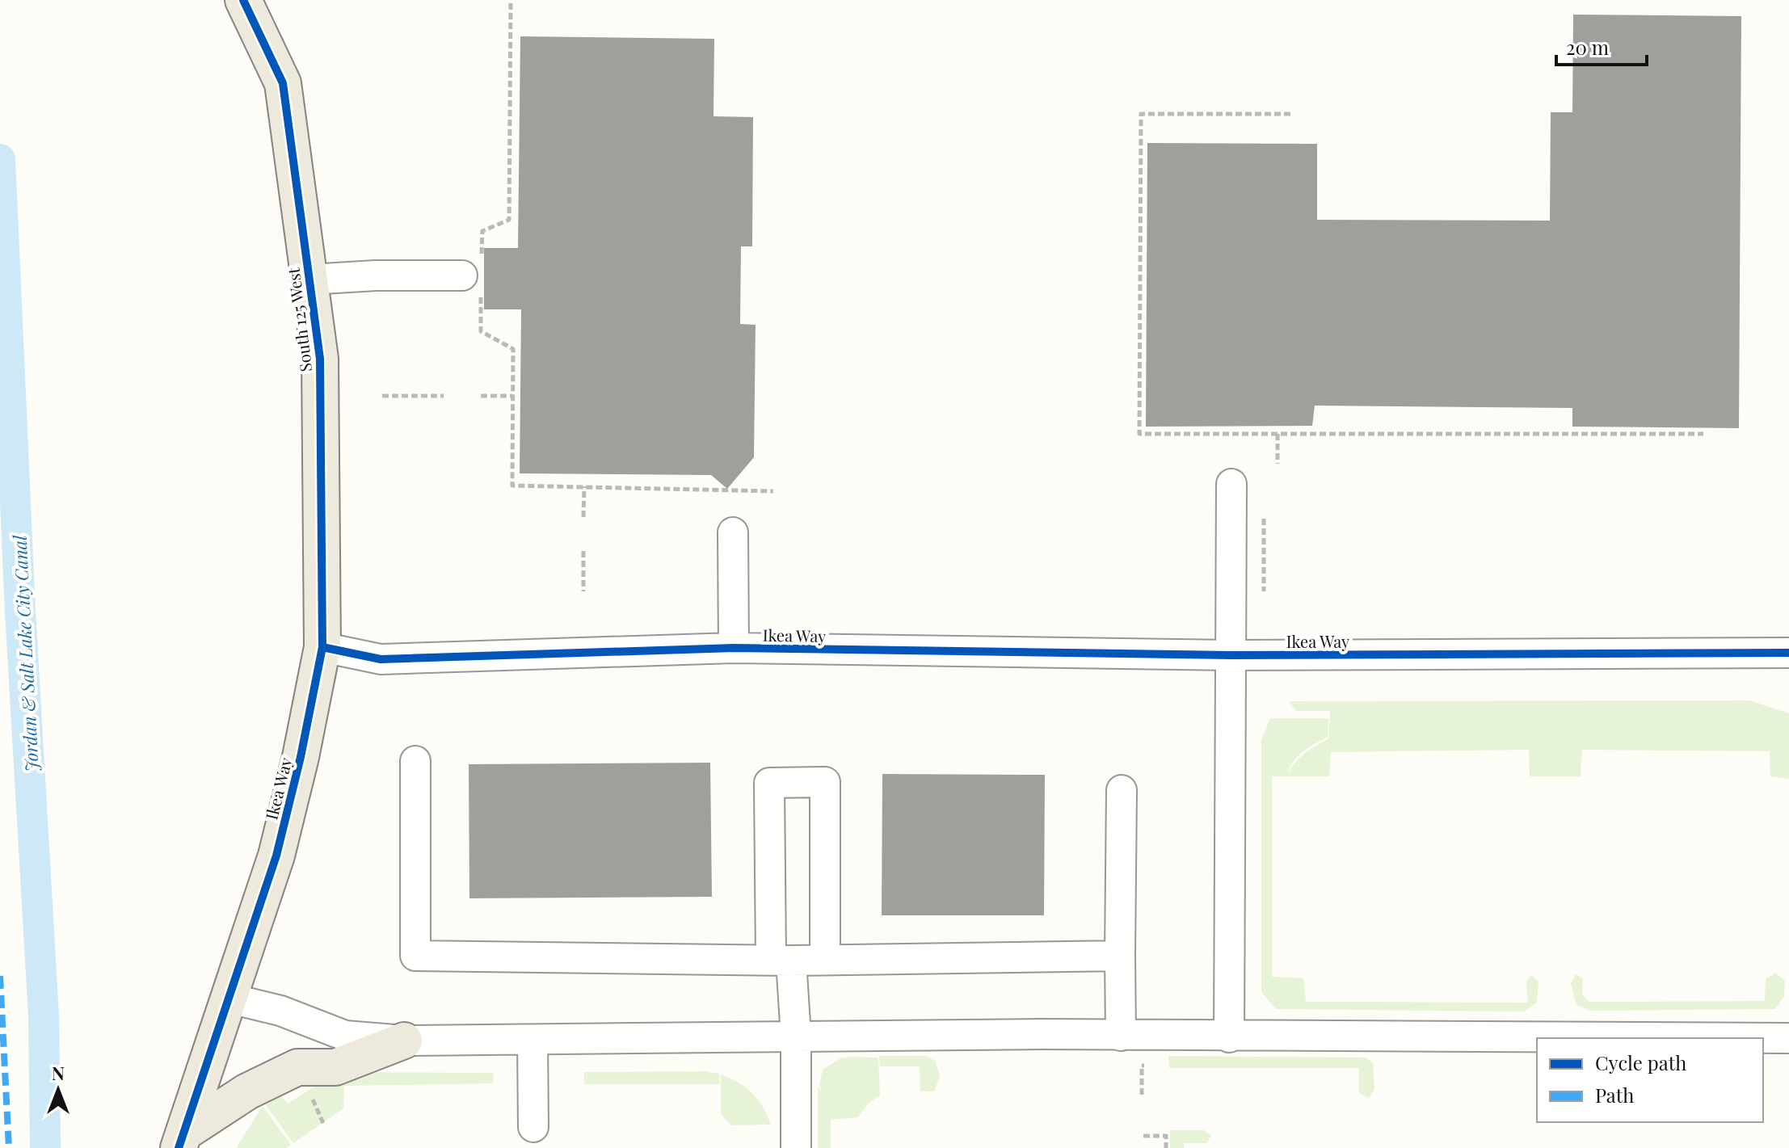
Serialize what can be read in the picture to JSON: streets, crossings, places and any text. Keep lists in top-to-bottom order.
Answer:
{
  "streets": {
    "main road": ["South 125 West", "Ikea Way"]
  },
  "crossings": [
    ["South 125 West", "Ikea Way"]
  ],
  "water": ["Jordan & Salt Lake City Canal"],
  "legend": ["Cycle path", "Path"],
  "scale_bar": "20 m",
  "north": "top"
}
